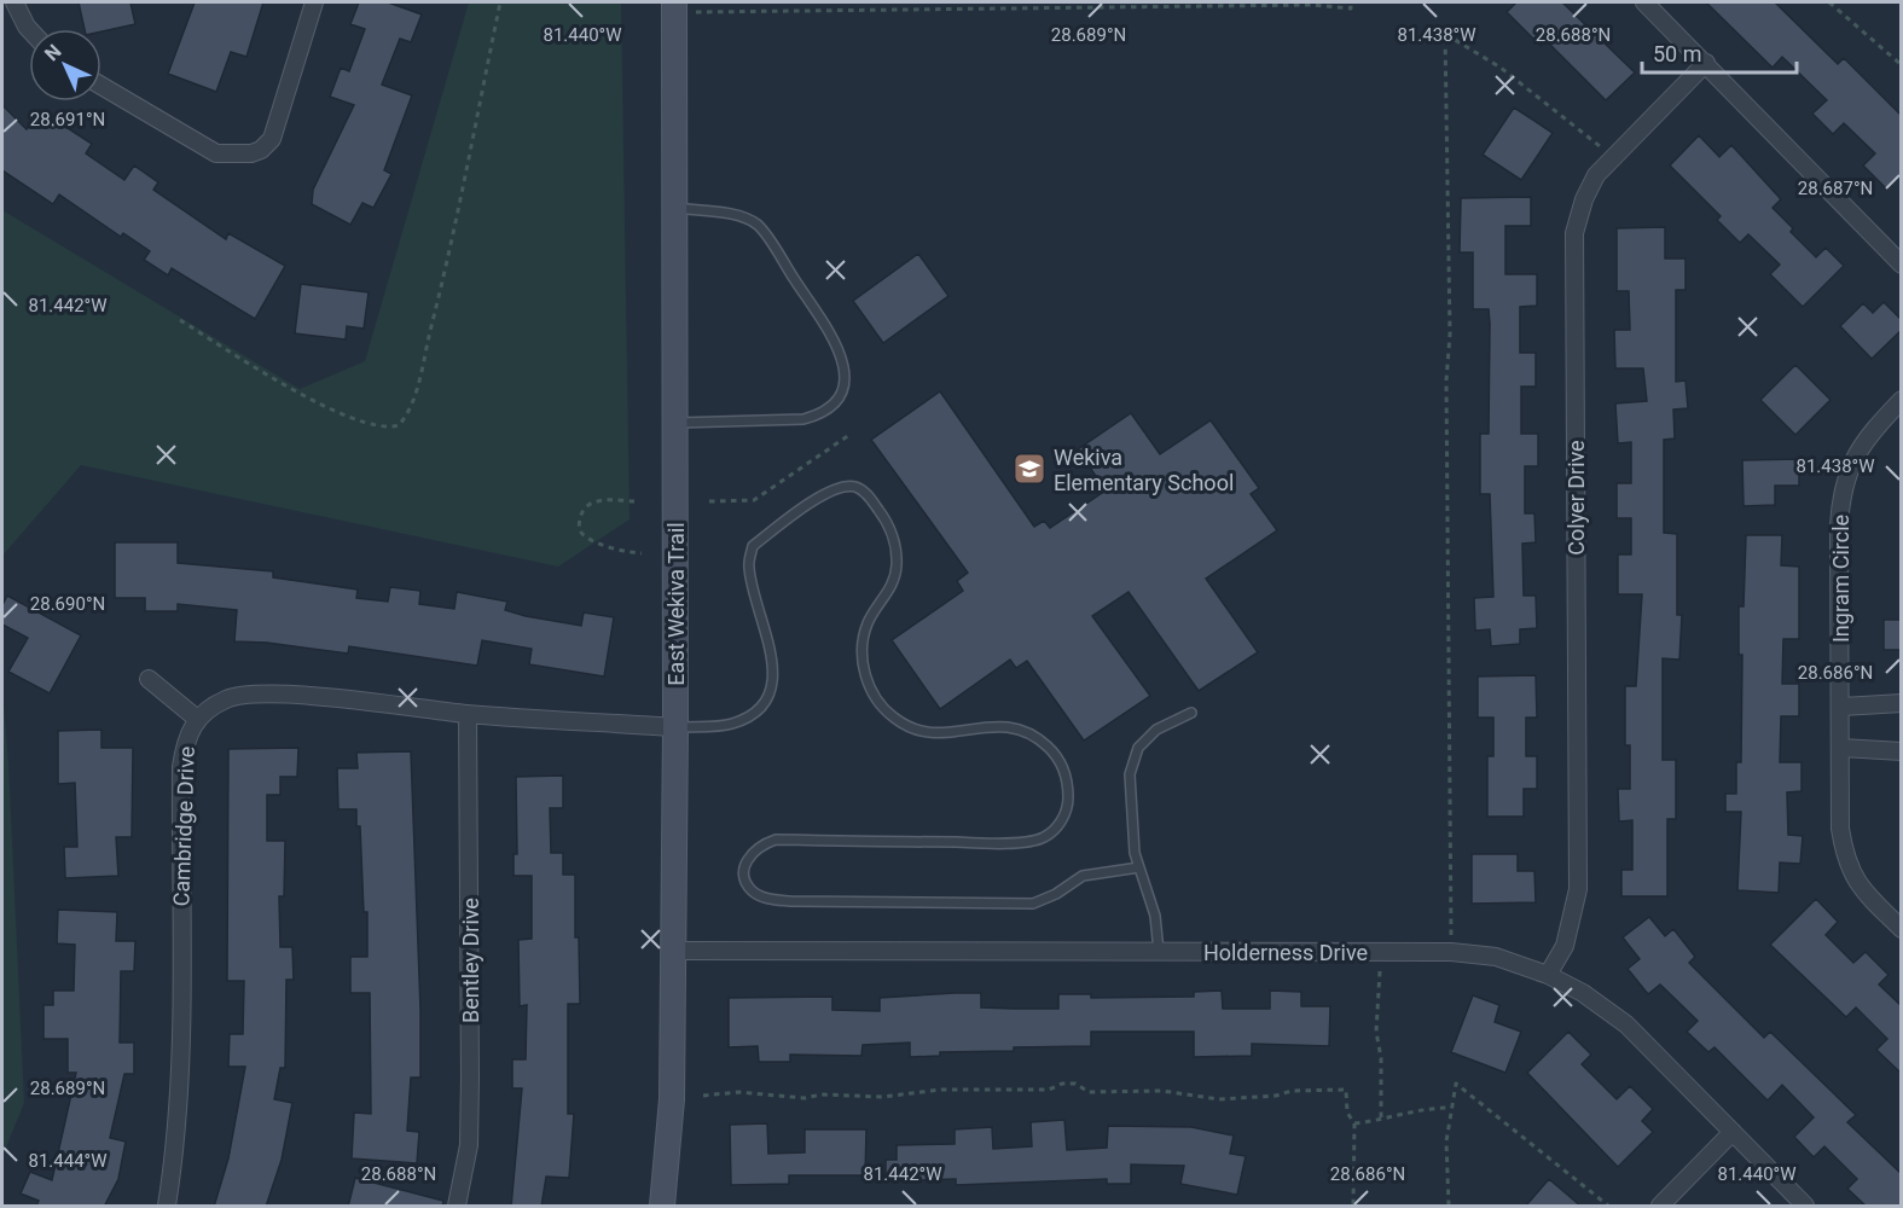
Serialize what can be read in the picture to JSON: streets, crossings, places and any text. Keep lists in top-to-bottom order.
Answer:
{
  "streets": {
    "street": [
      "Colyer Drive",
      "Ingram Circle",
      "East Wekiva Trail",
      "Cambridge Drive",
      "Holderness Drive",
      "Bentley Drive"
    ]
  },
  "crossings": [
    ["Colyer Drive", "Holderness Drive"],
    ["East Wekiva Trail", "Cambridge Drive"],
    ["East Wekiva Trail", "Holderness Drive"],
    ["Cambridge Drive", "Bentley Drive"]
  ],
  "places": {
    "school or university": ["Wekiva Elementary School"]
  },
  "scale_bar": "50 m",
  "north": "top left",
  "coordinates": [
    "81.440°W",
    "28.689°N",
    "81.438°W",
    "28.688°N",
    "28.691°N",
    "28.687°N",
    "81.442°W",
    "28.690°N",
    "28.686°N",
    "81.444°W"
  ]
}
